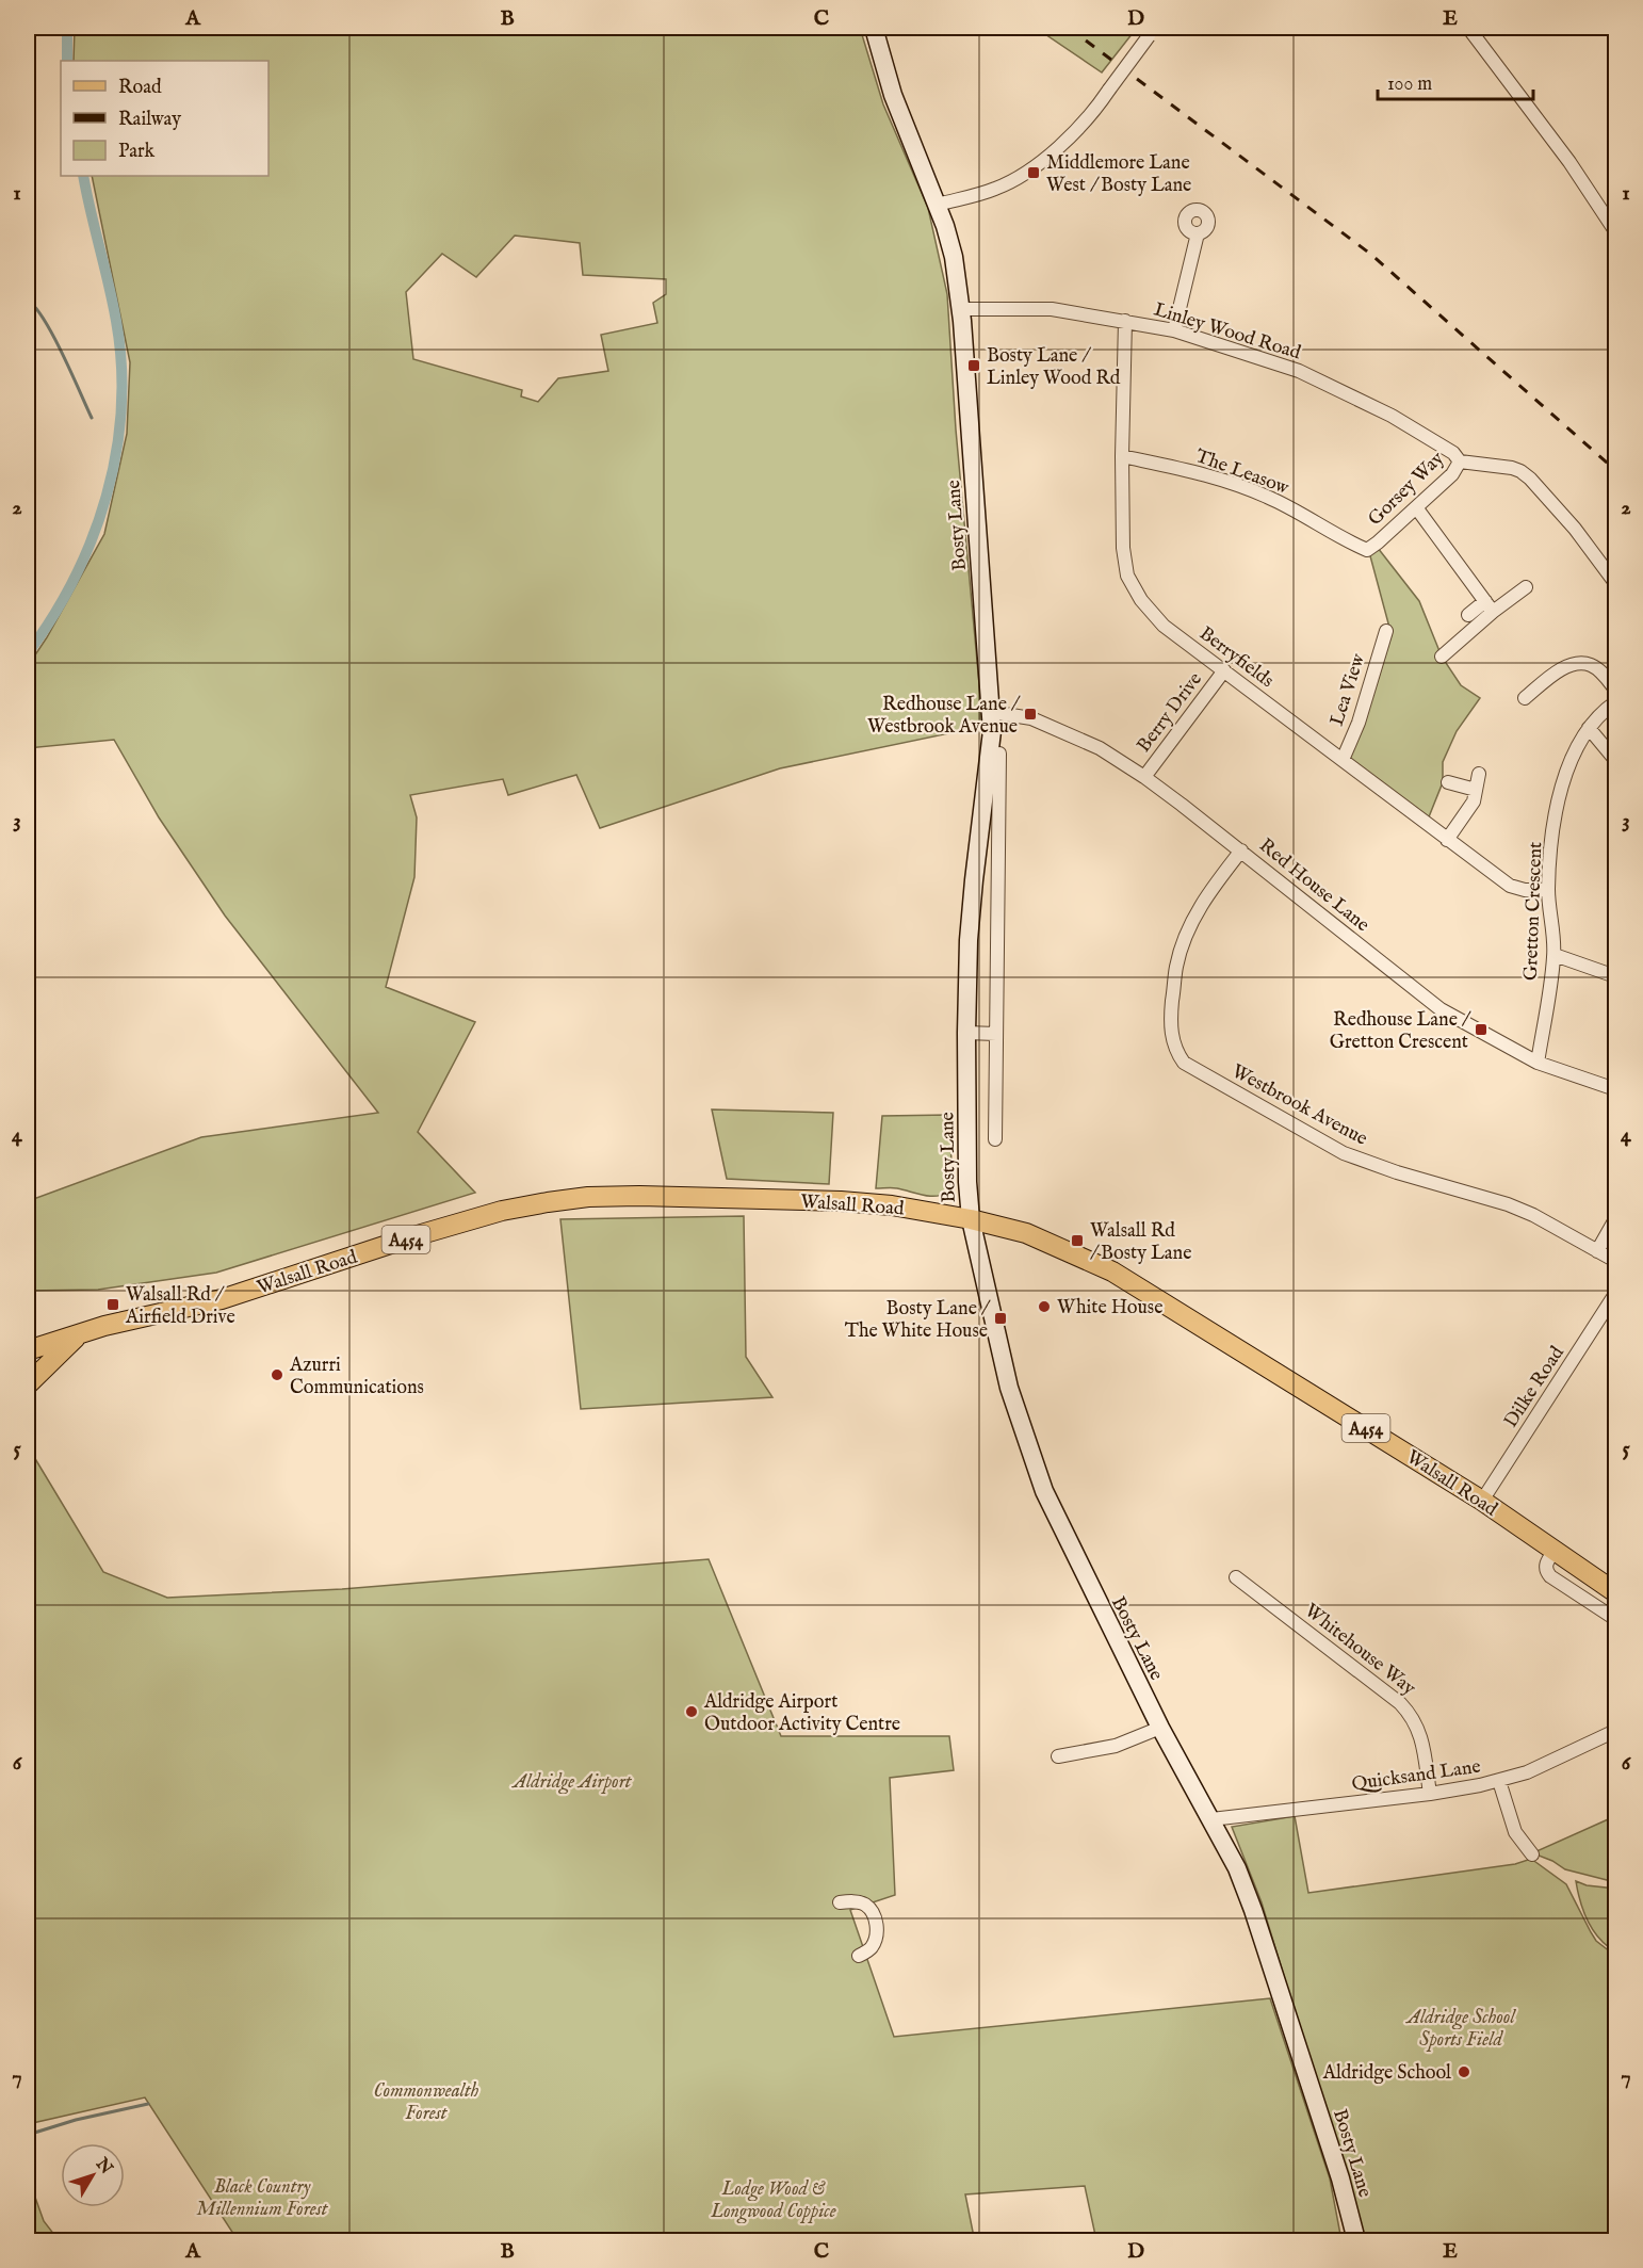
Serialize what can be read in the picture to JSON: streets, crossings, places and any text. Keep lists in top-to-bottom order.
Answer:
{
  "streets": {
    "main road": ["Bosty Lane", "Walsall Road", "A454"],
    "street": [
      "Linley Wood Road",
      "The Leasow",
      "Gorsey Way",
      "Berryfields",
      "Lea View",
      "Berry Drive",
      "Red House Lane",
      "Gretton Crescent",
      "Westbrook Avenue",
      "Dilke Road",
      "Whitehouse Way",
      "Quicksand Lane"
    ]
  },
  "crossings": [
    ["Linley Wood Road", "Gorsey Way"],
    ["Linley Wood Road", "Bosty Lane"],
    ["Linley Wood Road", "Berryfields"],
    ["The Leasow", "Gorsey Way"],
    ["The Leasow", "Berryfields"],
    ["Bosty Lane", "Red House Lane"],
    ["Bosty Lane", "Walsall Road"],
    ["Bosty Lane", "Quicksand Lane"],
    ["Berryfields", "Lea View"],
    ["Berryfields", "Berry Drive"],
    ["Berryfields", "Gretton Crescent"],
    ["Berry Drive", "Red House Lane"],
    ["Red House Lane", "Gretton Crescent"],
    ["Red House Lane", "Westbrook Avenue"],
    ["Walsall Road", "Dilke Road"],
    ["Whitehouse Way", "Quicksand Lane"]
  ],
  "parks": [
    "Aldridge Airport",
    "Aldridge School Sports Field",
    "Commonwealth Forest",
    "Black Country Millennium Forest",
    "Lodge Wood & Longwood Coppice"
  ],
  "places": {
    "transit": [
      "Middlemore Lane West / Bosty Lane",
      "Bosty Lane / Linley Wood Rd",
      "Redhouse Lane / Westbrook Avenue",
      "Redhouse Lane / Gretton Crescent",
      "Walsall Rd / Bosty Lane",
      "Walsall Rd / Airfield Drive",
      "Bosty Lane / The White House"
    ],
    "other": [
      "White House",
      "Azurri Communications",
      "Aldridge Airport Outdoor Activity Centre",
      "Aldridge School"
    ]
  },
  "legend": ["Road", "Railway", "Park"],
  "scale_bar": "100 m",
  "north": "top right",
  "grid": {
    "columns": [
      "A",
      "B",
      "C",
      "D",
      "E"
    ],
    "rows": [
      "1",
      "2",
      "3",
      "4",
      "5",
      "6",
      "7"
    ]
  }
}
